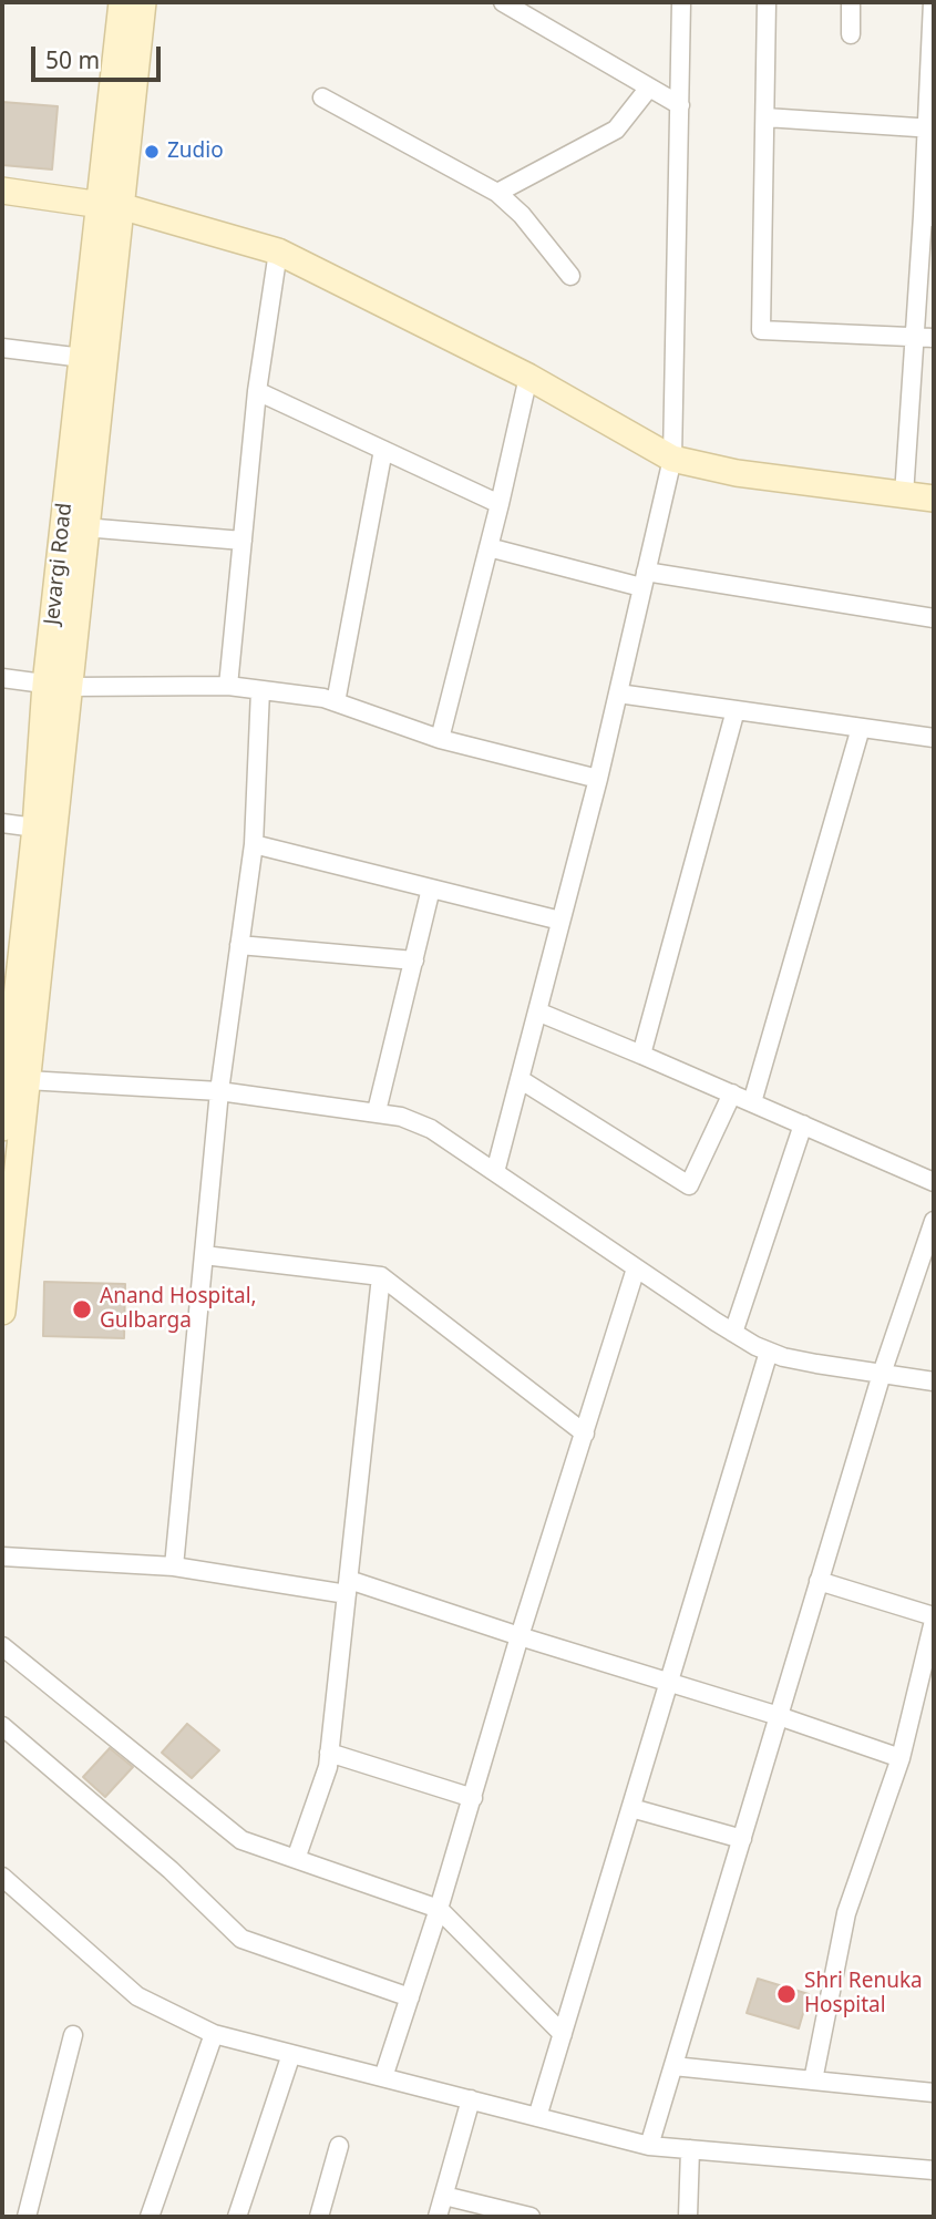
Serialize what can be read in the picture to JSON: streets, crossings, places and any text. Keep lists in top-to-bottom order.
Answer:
{
  "streets": {
    "main road": ["Jevargi Road"]
  },
  "places": ["Zudio", "Anand Hospital, Gulbarga", "Shri Renuka Hospital"],
  "scale_bar": "50 m"
}
